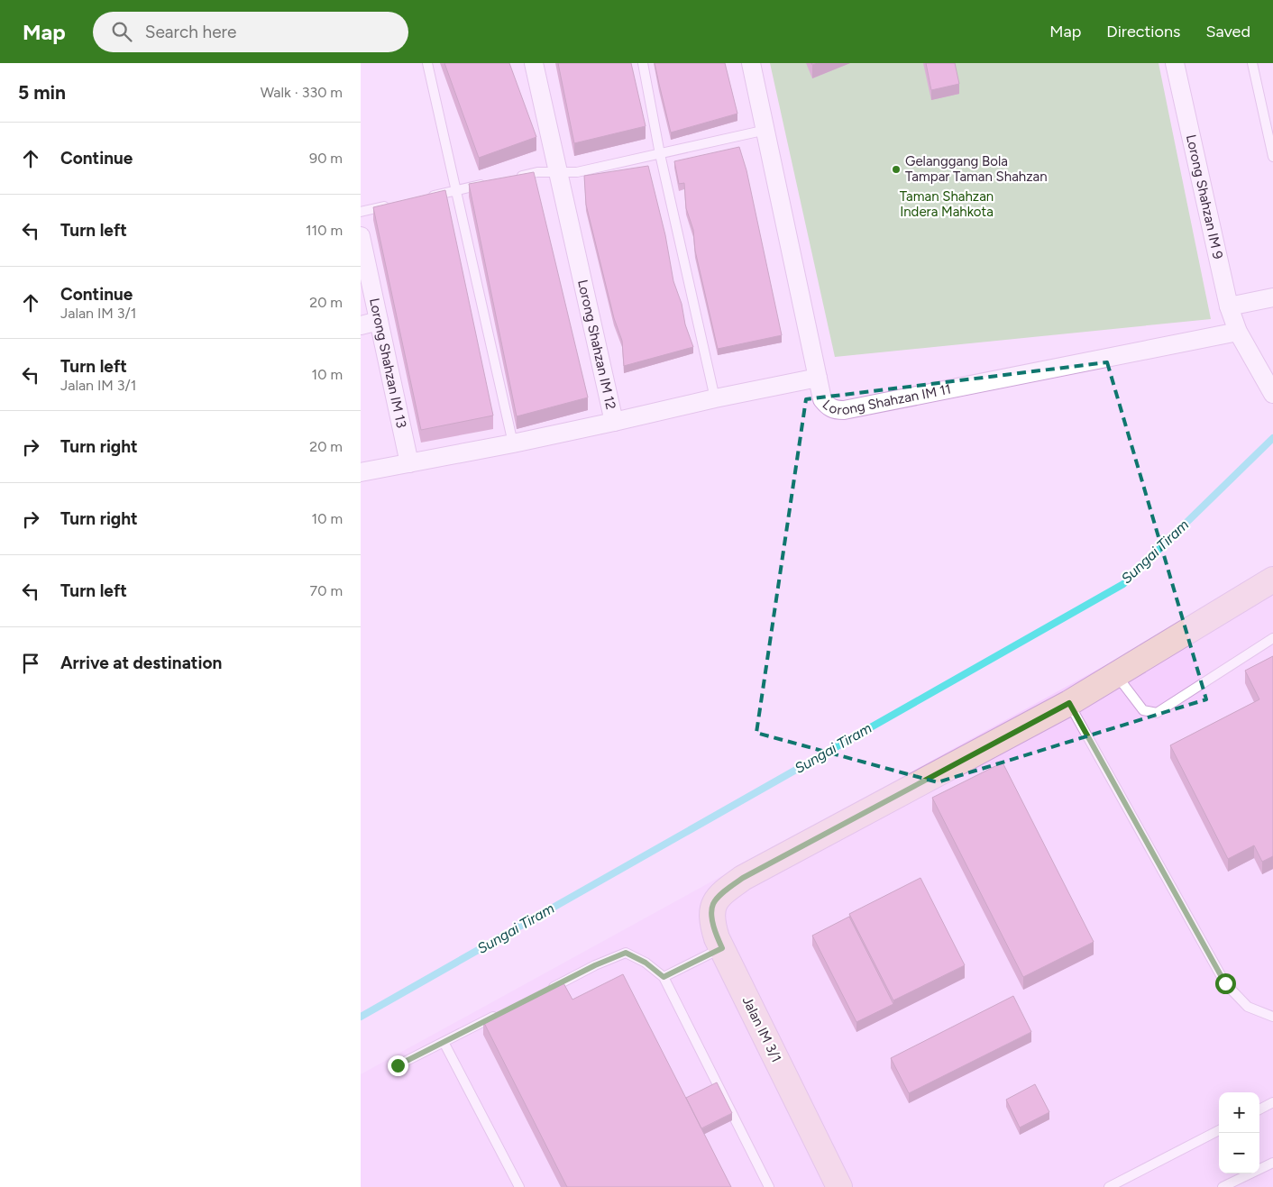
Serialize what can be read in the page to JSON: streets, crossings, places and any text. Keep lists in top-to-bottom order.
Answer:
{
  "streets": {
    "street": [
      "Lorong Shahzan IM 9",
      "Lorong Shahzan IM 12",
      "Lorong Shahzan IM 13",
      "Lorong Shahzan IM 11",
      "Jalan IM 3/1"
    ]
  },
  "crossings": [
    ["Lorong Shahzan IM 9", "Lorong Shahzan IM 11"],
    ["Lorong Shahzan IM 12", "Lorong Shahzan IM 11"]
  ],
  "water": ["Sungai Tiram"],
  "parks": ["Taman Shahzan Indera Mahkota"],
  "places": ["Gelanggang Bola Tampar Taman Shahzan"],
  "page": {
    "header": "Map",
    "search": "Search here",
    "nav": ["Map", "Directions", "Saved"],
    "heading": ["5 min", "Walk · 330 m"],
    "list": [
      ["Continue", "90 m"],
      ["Turn left", "110 m"],
      ["Continue", "Jalan IM 3/1", "20 m"],
      ["Turn left", "Jalan IM 3/1", "10 m"],
      ["Turn right", "20 m"],
      ["Turn right", "10 m"],
      ["Turn left", "70 m"],
      "Arrive at destination"
    ],
    "map_buttons": ["+", "−"]
  }
}
